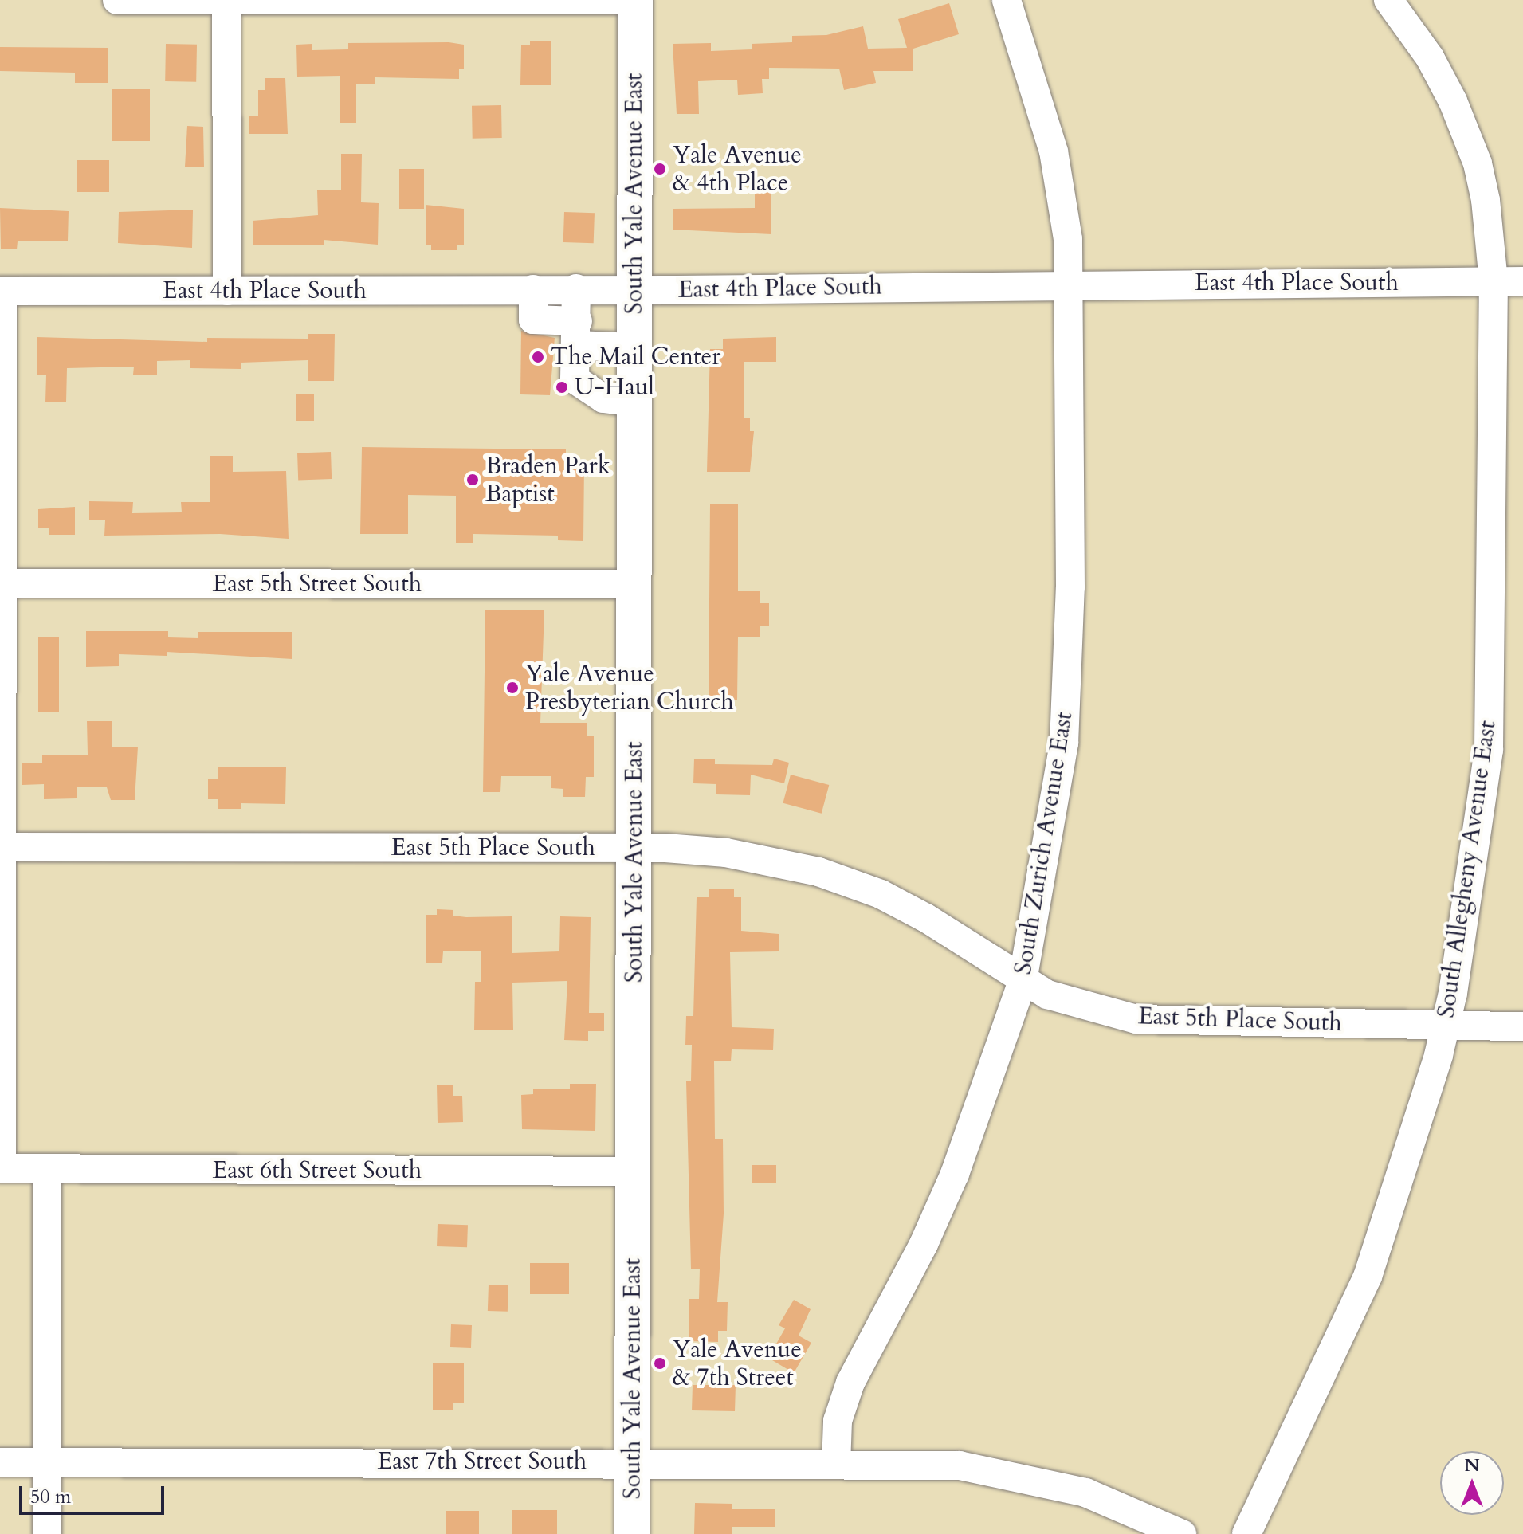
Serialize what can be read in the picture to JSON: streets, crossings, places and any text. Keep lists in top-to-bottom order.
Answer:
{
  "streets": {
    "main road": ["South Yale Avenue East"],
    "street": [
      "East 4th Place South",
      "East 5th Street South",
      "South Zurich Avenue East",
      "East 5th Place South",
      "South Allegheny Avenue East",
      "East 6th Street South",
      "East 7th Street South"
    ]
  },
  "crossings": [
    ["South Yale Avenue East", "East 4th Place South"],
    ["South Yale Avenue East", "East 5th Street South"],
    ["South Yale Avenue East", "East 5th Place South"],
    ["South Yale Avenue East", "East 6th Street South"],
    ["South Yale Avenue East", "East 7th Street South"],
    ["East 4th Place South", "South Zurich Avenue East"],
    ["East 4th Place South", "South Allegheny Avenue East"],
    ["South Zurich Avenue East", "East 5th Place South"],
    ["South Zurich Avenue East", "East 7th Street South"],
    ["East 5th Place South", "South Allegheny Avenue East"]
  ],
  "places": [
    "Yale Avenue & 4th Place",
    "The Mail Center",
    "U-Haul",
    "Braden Park Baptist",
    "Yale Avenue Presbyterian Church",
    "Yale Avenue & 7th Street"
  ],
  "scale_bar": "50 m",
  "north": "top"
}
